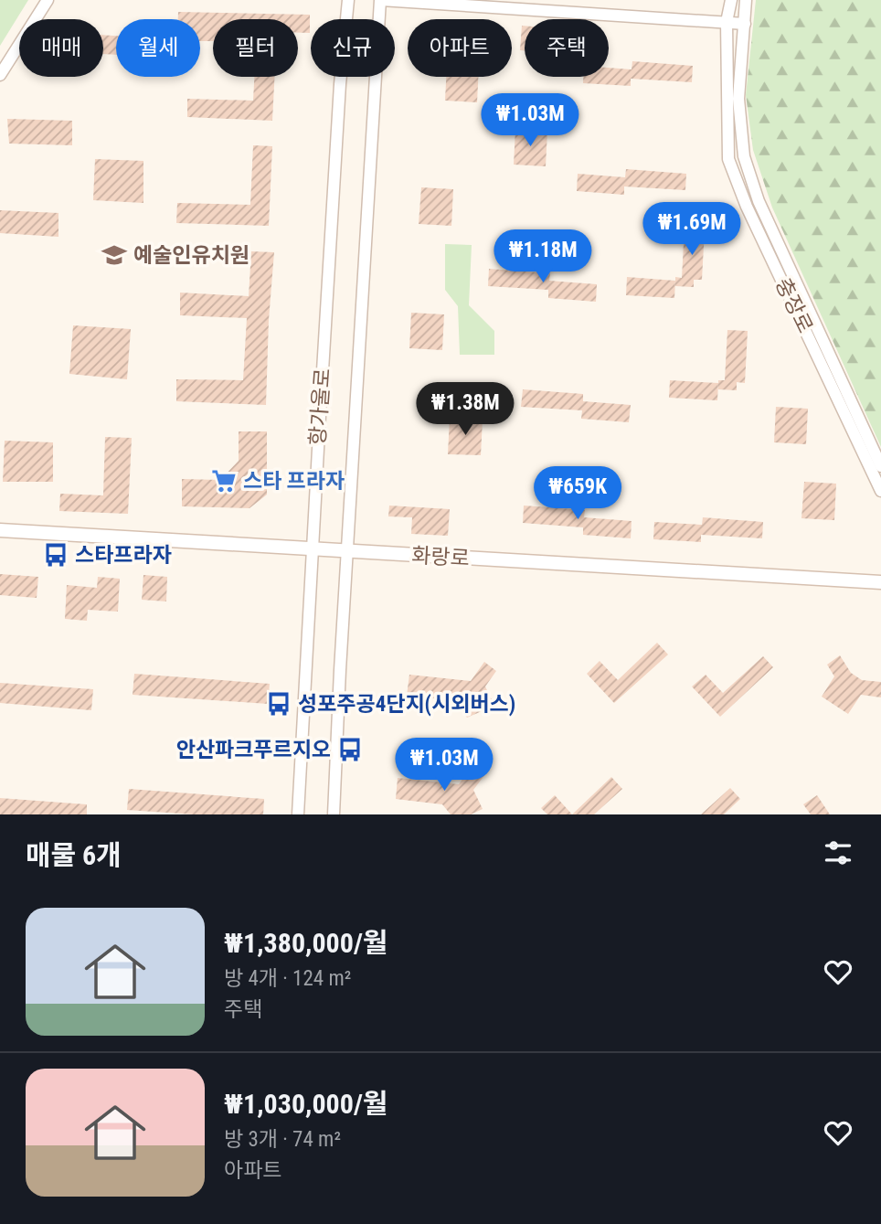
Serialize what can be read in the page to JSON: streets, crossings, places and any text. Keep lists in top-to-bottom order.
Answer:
{
  "streets": {
    "main road": ["화랑로"],
    "street": ["충장로", "항가울로"]
  },
  "crossings": [
    ["항가울로", "화랑로"]
  ],
  "places": {
    "school or university": ["예술인유치원"],
    "supermarket": ["스타 프라자"],
    "bus stop": ["스타프라자", "성포주공4단지(시외버스)", "안산파크푸르지오"]
  },
  "page": {
    "chip": [
      "매매",
      "월세",
      "필터",
      "신규",
      "아파트",
      "주택"
    ],
    "price": [
      "₩1.03M",
      "₩1.69M",
      "₩1.18M",
      "₩1.38M",
      "₩659K",
      "₩1.03M"
    ],
    "heading": "매물 6개",
    "list": [
      {
        "name": "₩1,380,000/월",
        "note": "방 4개 · 124 m² · 주택"
      },
      {
        "name": "₩1,030,000/월",
        "note": "방 3개 · 74 m² · 아파트"
      }
    ]
  }
}
